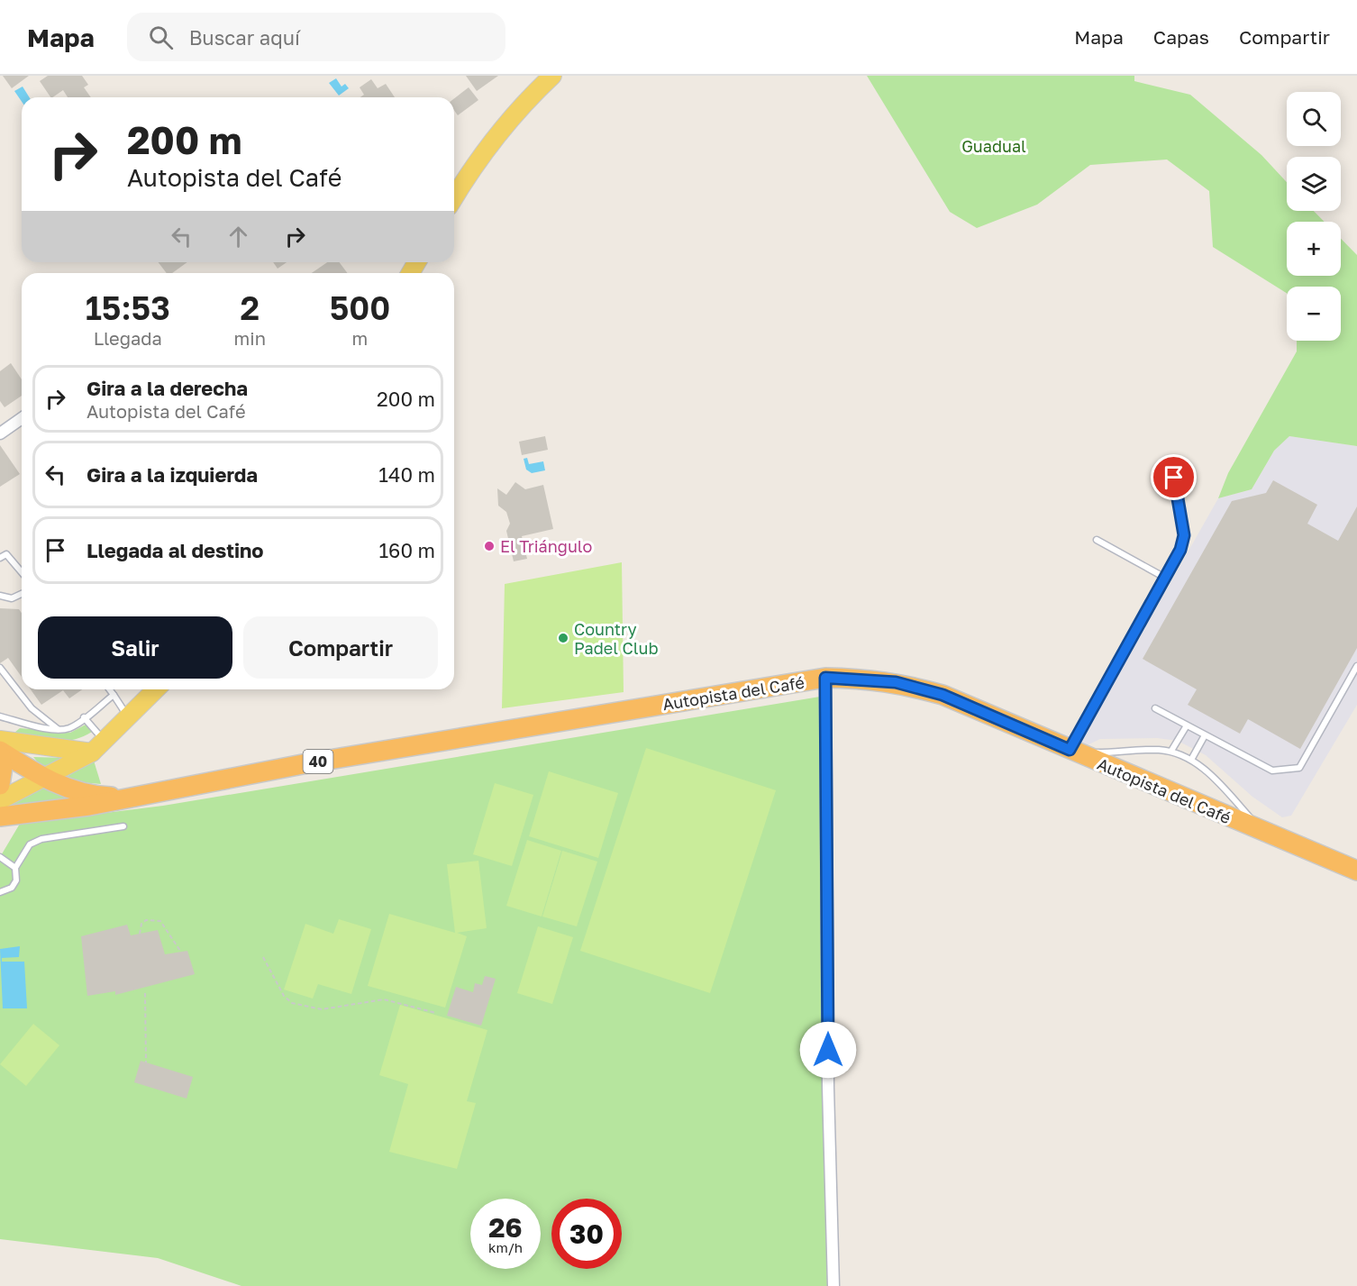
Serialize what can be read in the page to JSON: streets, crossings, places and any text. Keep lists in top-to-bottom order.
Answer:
{
  "streets": {
    "highway": ["Autopista del Café", "40"]
  },
  "crossings": [
    ["Autopista del Café", "40"]
  ],
  "parks": ["Guadual"],
  "places": ["El Triángulo", "Country Padel Club"],
  "page": {
    "header": "Mapa",
    "search": "Buscar aquí",
    "nav": ["Mapa", "Capas", "Compartir"],
    "map_buttons": ["+", "−"],
    "turn": ["200 m", "Autopista del Café"],
    "eta": [
      "15:53",
      "Llegada",
      "2",
      "min",
      "500",
      "m"
    ],
    "list": [
      {
        "name": "Gira a la derecha",
        "note": "Autopista del Café",
        "value": "200 m"
      },
      {
        "name": "Gira a la izquierda",
        "value": "140 m"
      },
      {
        "name": "Llegada al destino",
        "value": "160 m"
      }
    ],
    "buttons": ["Salir", "Compartir"],
    "speed": "26 km/h",
    "limit": "30"
  }
}
